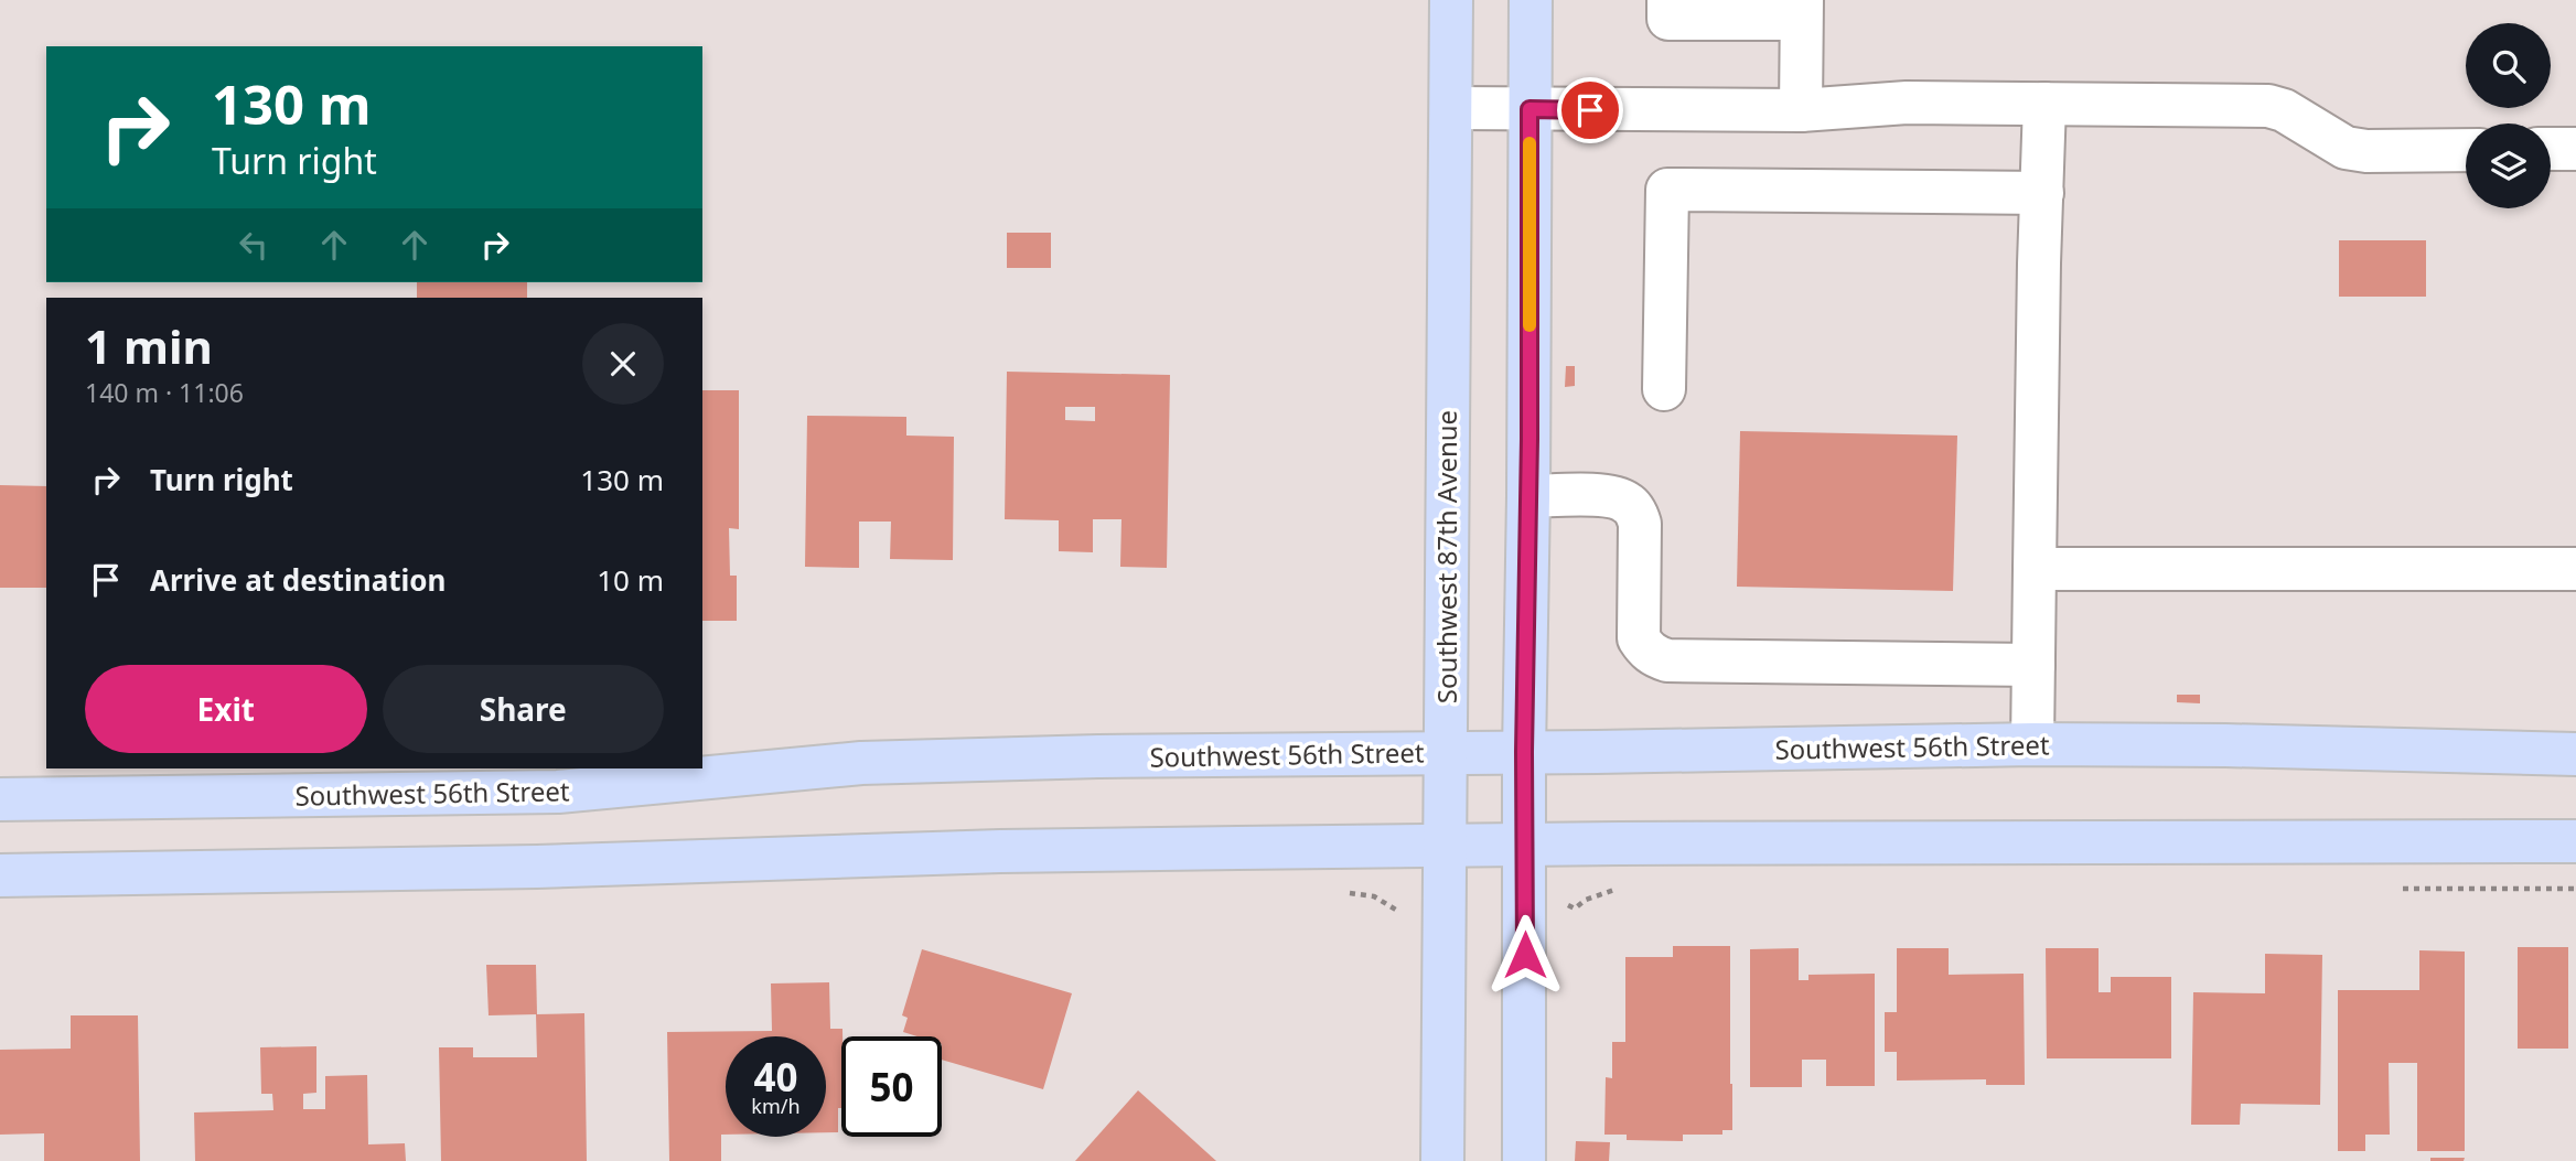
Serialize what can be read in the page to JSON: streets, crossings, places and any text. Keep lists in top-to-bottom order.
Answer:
{
  "streets": {
    "main road": ["Southwest 87th Avenue", "Southwest 56th Street"]
  },
  "crossings": [
    ["Southwest 87th Avenue", "Southwest 56th Street"]
  ],
  "page": {
    "turn": ["130 m", "Turn right"],
    "heading": ["1 min", "140 m · 11:06"],
    "list": [
      {
        "name": "Turn right",
        "value": "130 m"
      },
      {
        "name": "Arrive at destination",
        "value": "10 m"
      }
    ],
    "buttons": ["Exit", "Share"],
    "speed": "40 km/h",
    "limit": "50"
  }
}
